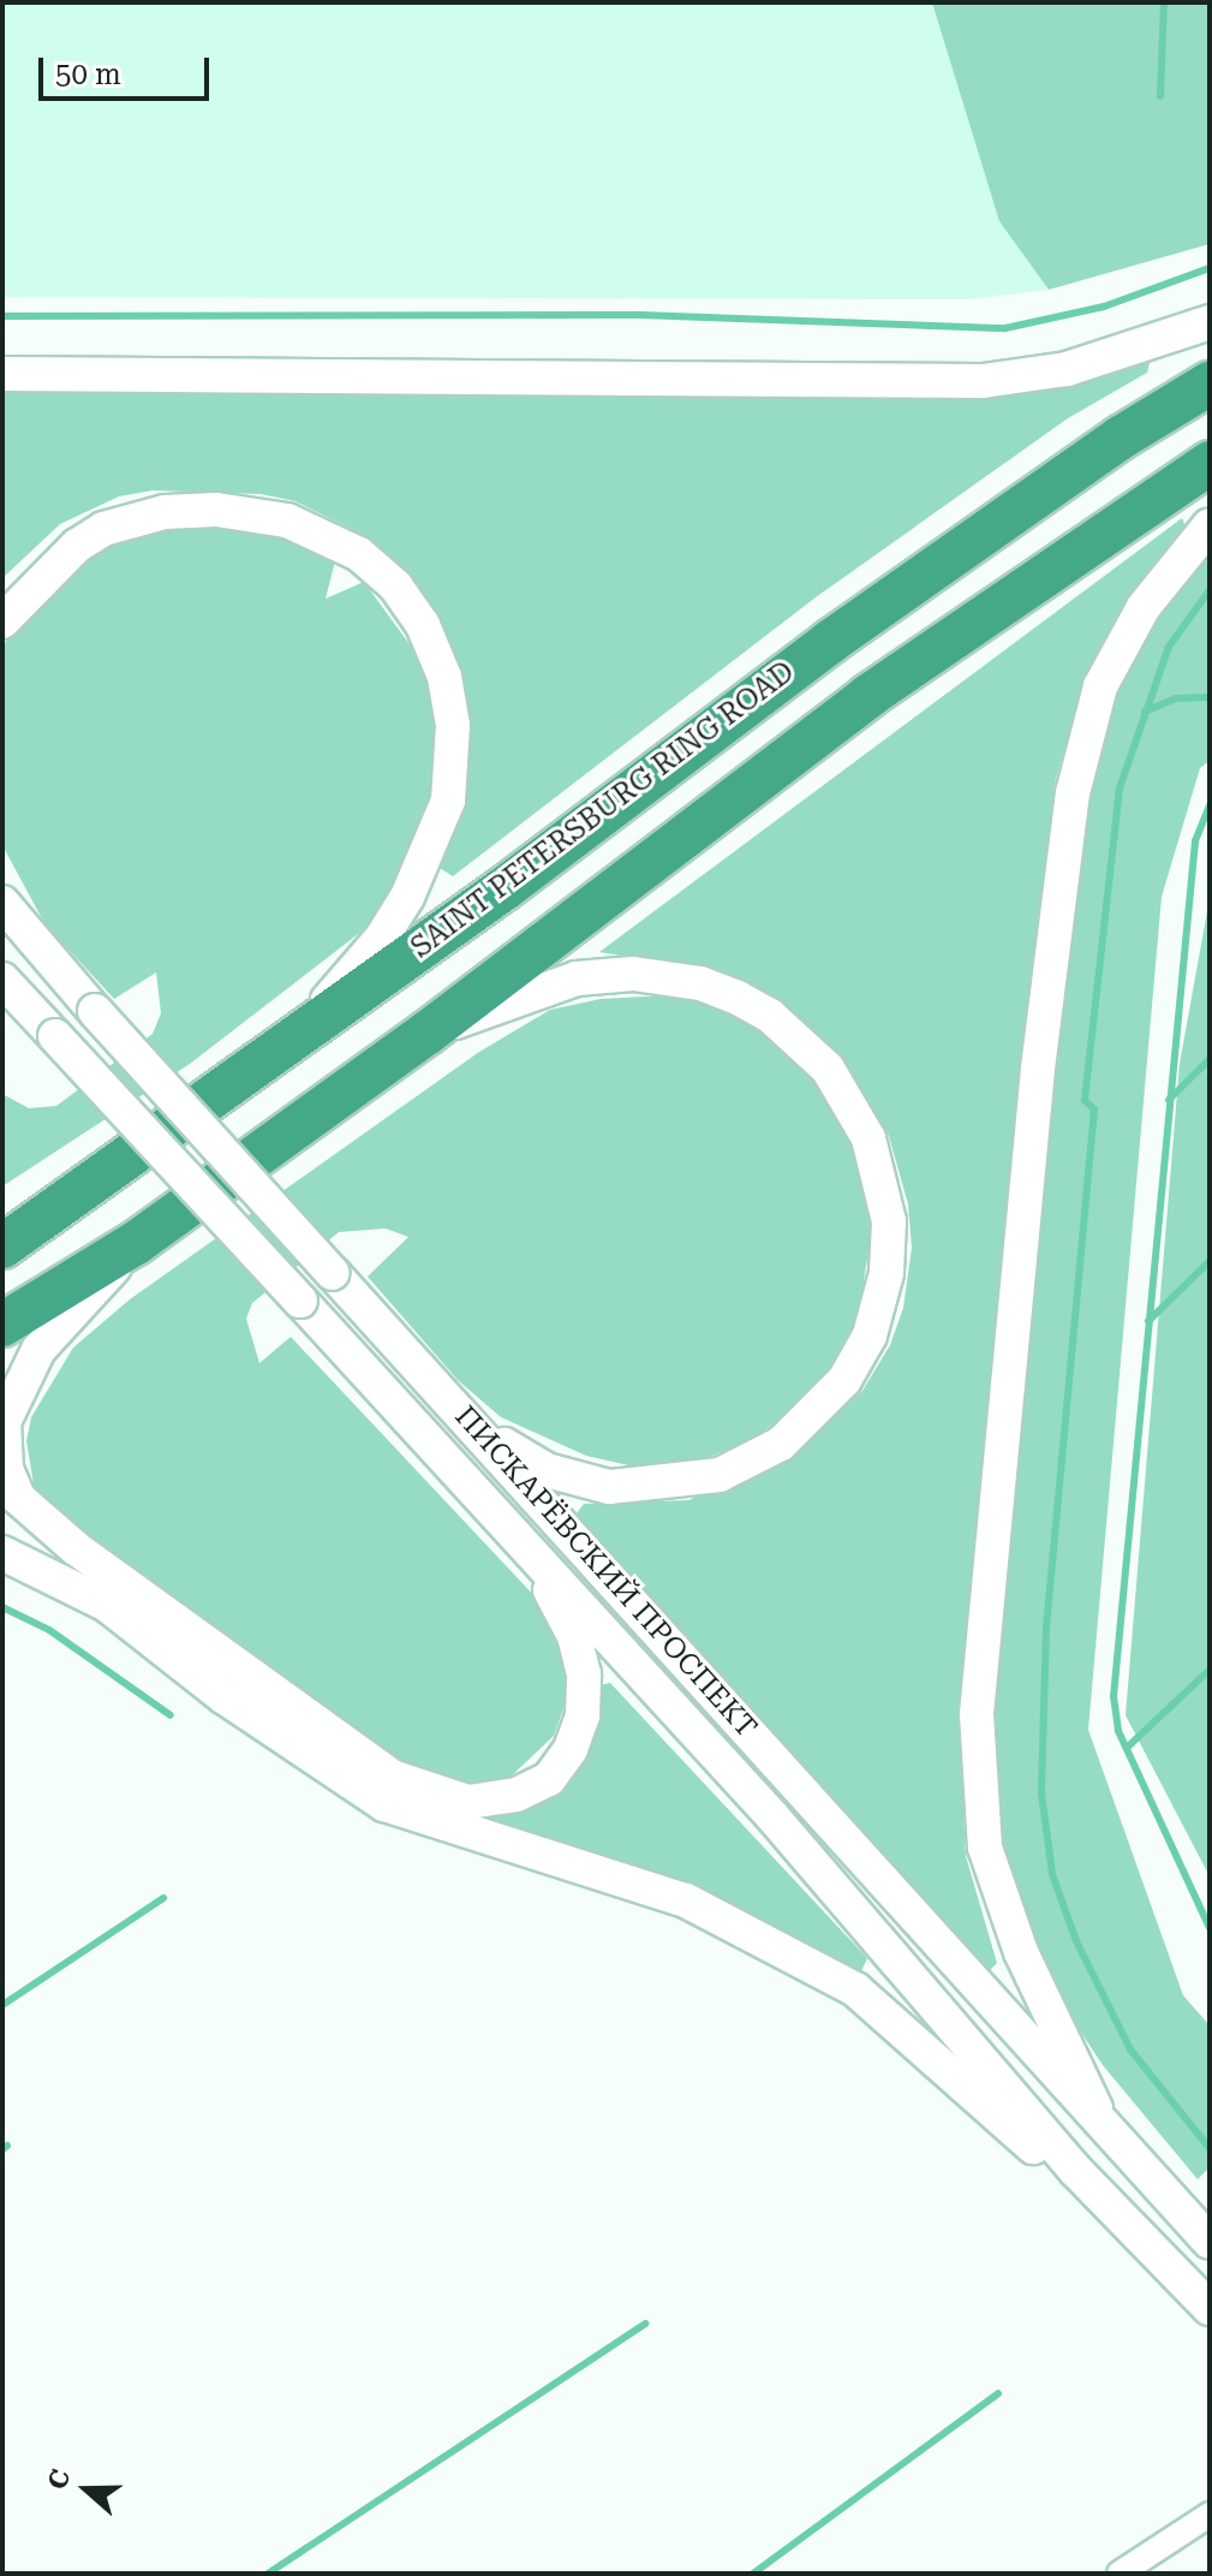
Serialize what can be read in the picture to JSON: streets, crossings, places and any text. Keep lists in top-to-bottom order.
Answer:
{
  "streets": {
    "highway": ["SAINT PETERSBURG RING ROAD"],
    "main road": ["ПИСКАРЁВСКИЙ ПРОСПЕКТ"]
  },
  "scale_bar": "50 m",
  "north": "left"
}
